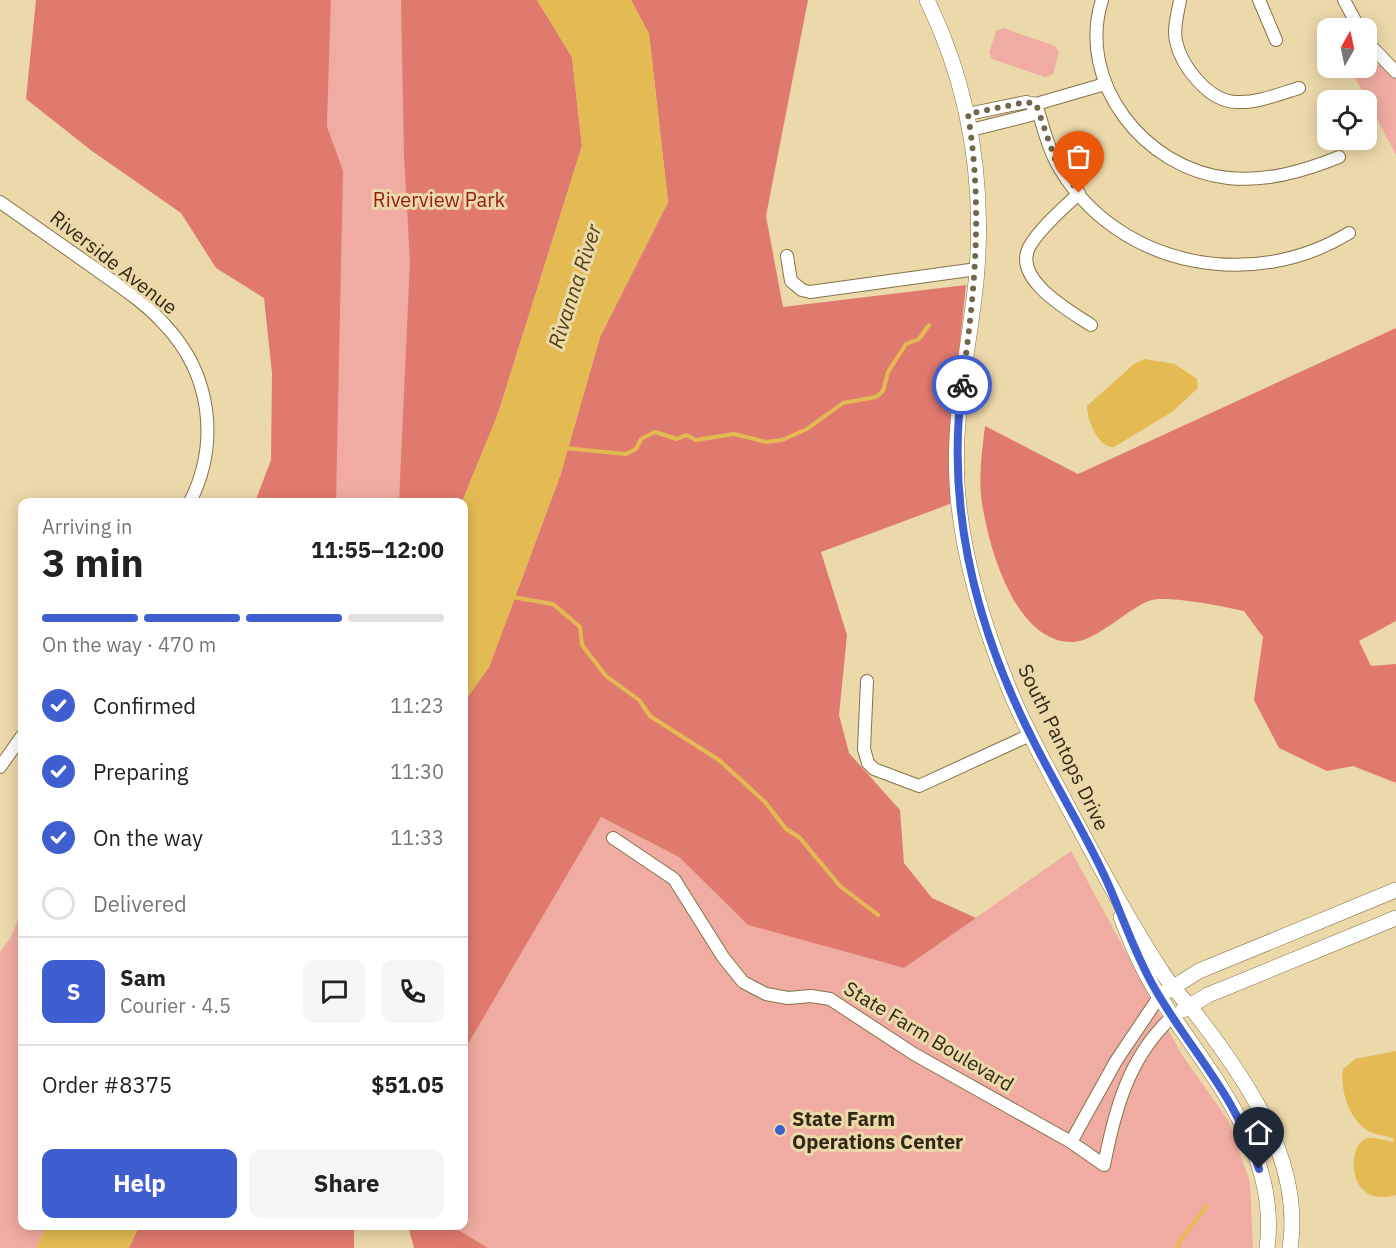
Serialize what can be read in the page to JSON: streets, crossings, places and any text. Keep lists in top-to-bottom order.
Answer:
{
  "streets": {
    "street": ["Riverside Avenue", "South Pantops Drive", "State Farm Boulevard"]
  },
  "water": ["Rivanna River"],
  "parks": ["Riverview Park"],
  "places": ["State Farm Operations Center"],
  "north": "top",
  "page": {
    "heading": ["3 min", "Arriving in", "11:55–12:00"],
    "panel": [
      "Sam",
      "Courier · 4.5",
      "Order #8375",
      "$51.05"
    ],
    "bar": "On the way · 470 m",
    "list": [
      ["Confirmed", "11:23"],
      ["Preparing", "11:30"],
      ["On the way", "11:33"],
      "Delivered"
    ],
    "round": "S",
    "buttons": ["Help", "Share"]
  }
}
